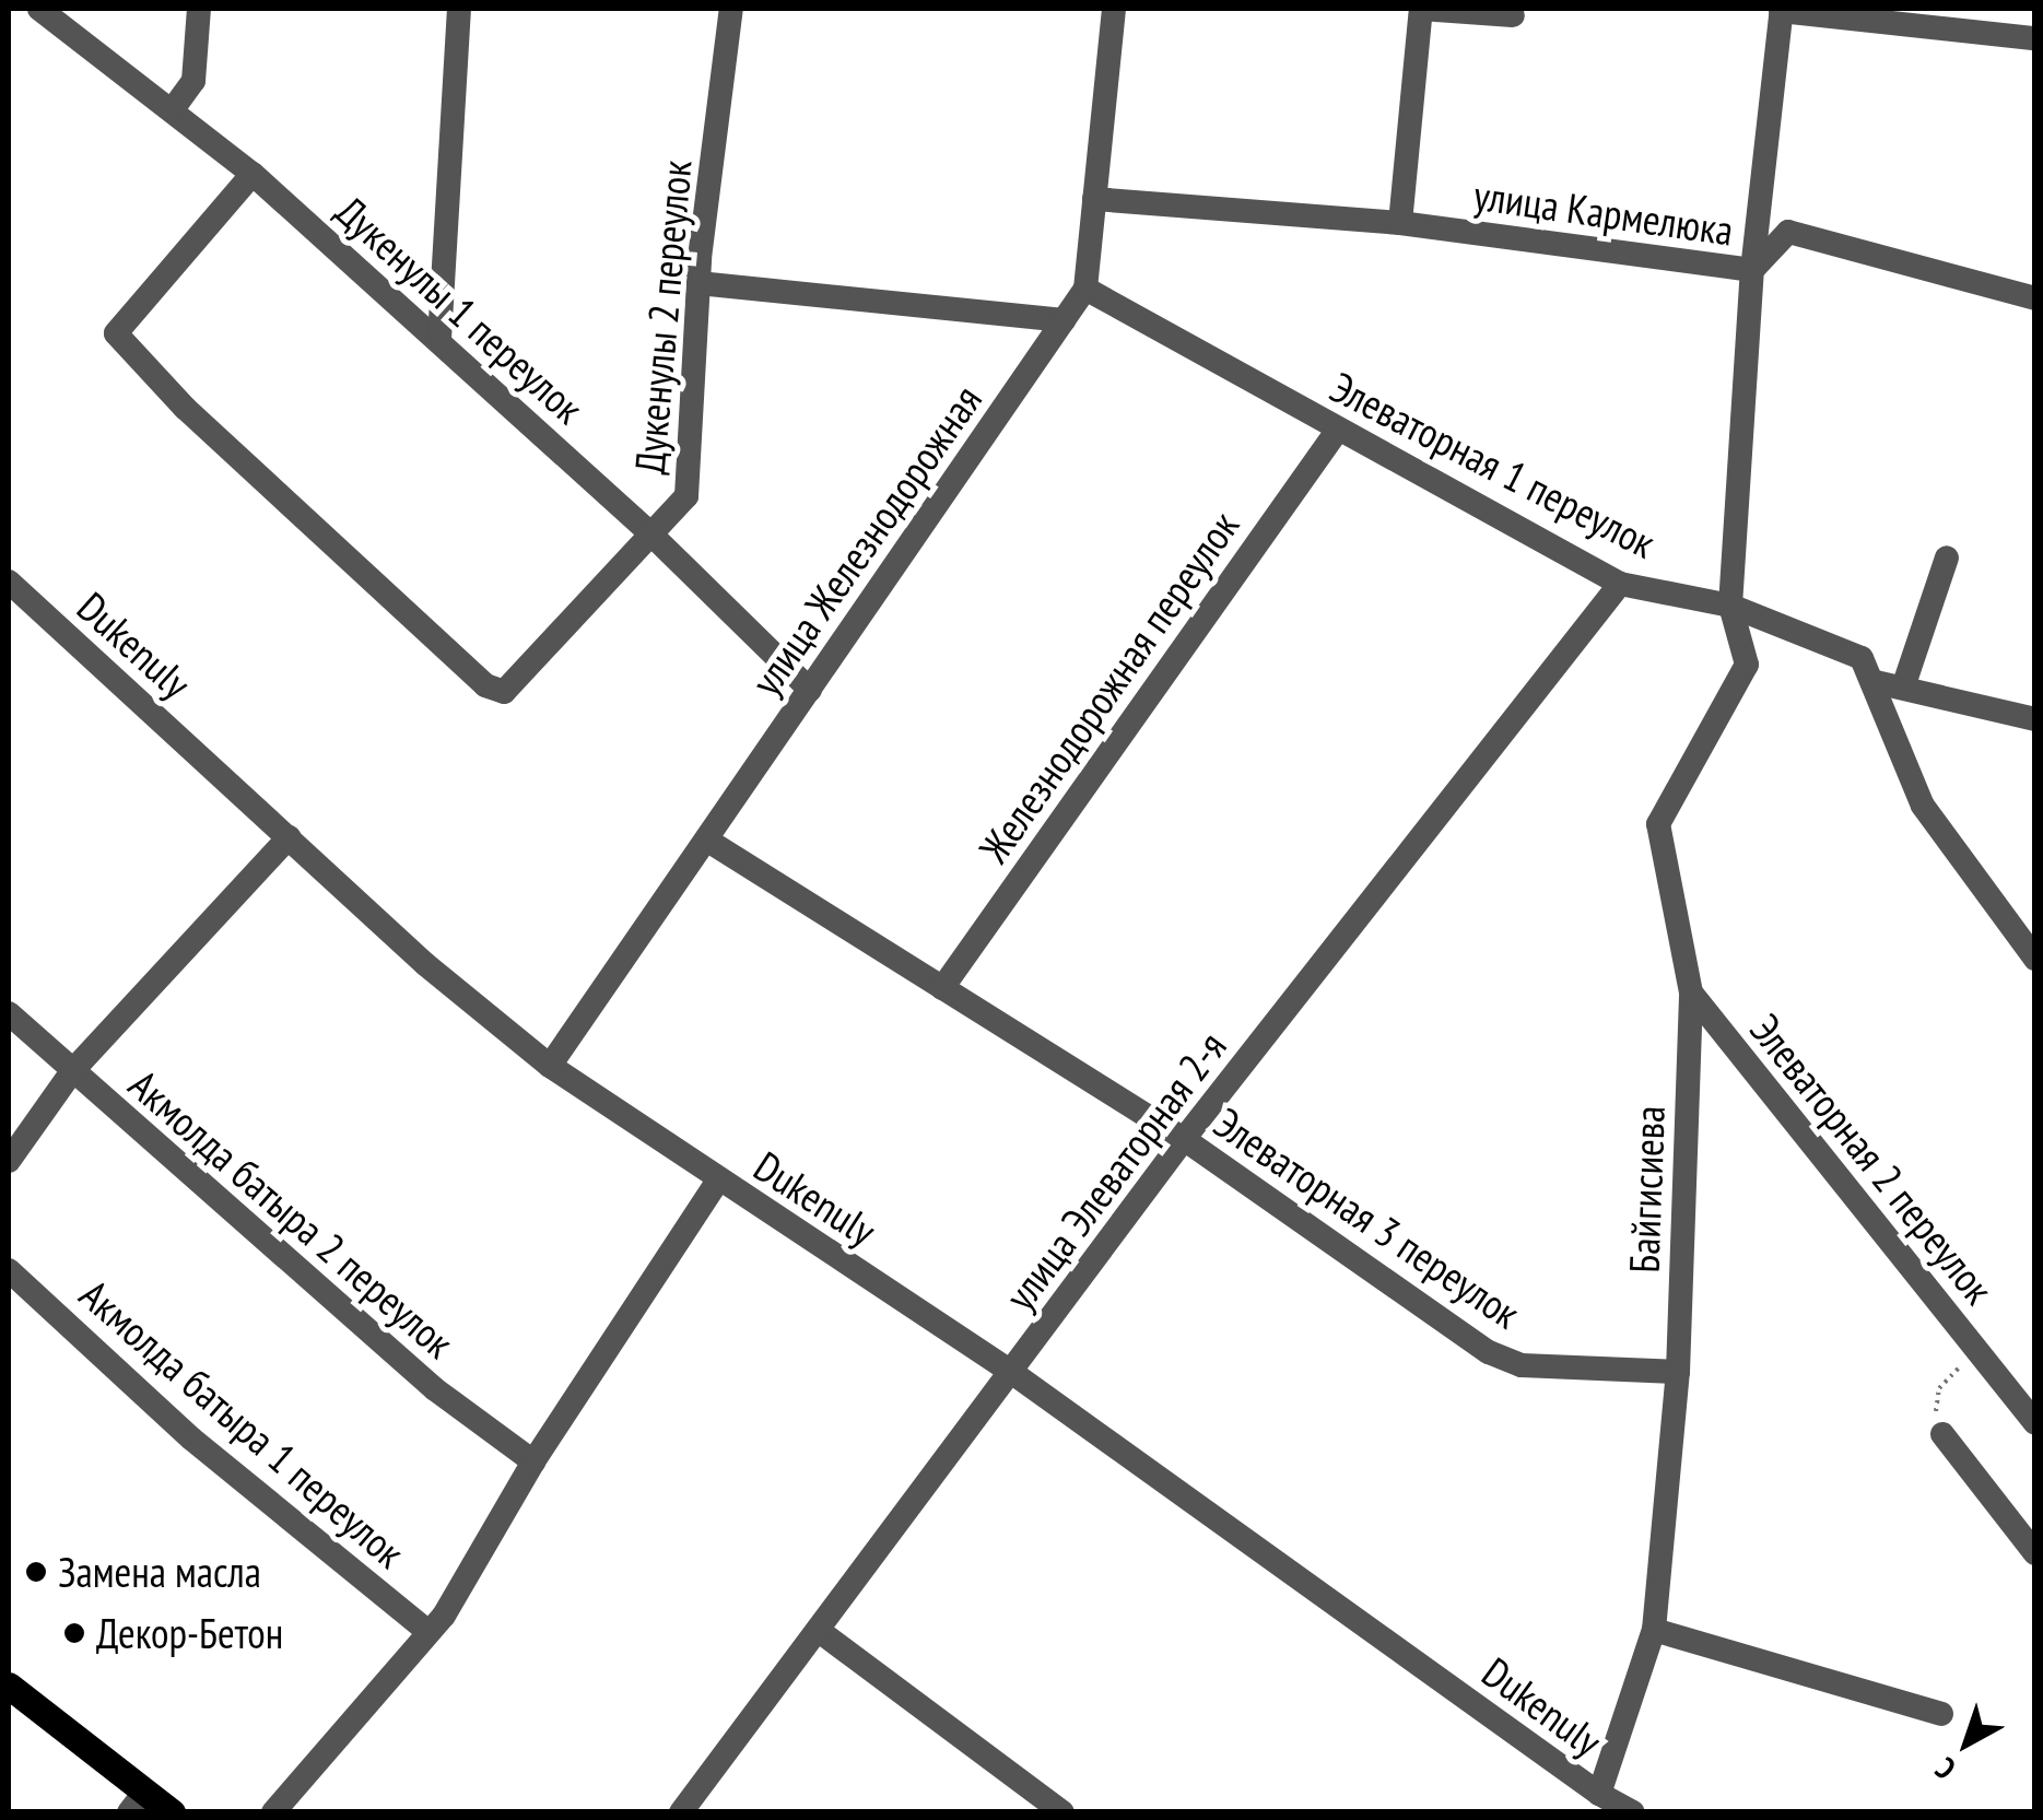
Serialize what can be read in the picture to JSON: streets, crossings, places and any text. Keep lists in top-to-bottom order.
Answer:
{
  "streets": {
    "street": [
      "улица Кармелюка",
      "Дукенулы 1 переулок",
      "Дукенулы 2 переулок",
      "Элеваторная 1 переулок",
      "улица Железнодорожная",
      "Dukenuly",
      "Железнодорожная переулок",
      "Элеваторная 2 переулок",
      "улица Элеваторная 2-я",
      "Байгисиева",
      "Акмолда батыра 2 переулок",
      "Элеваторная 3 переулок",
      "Акмолда батыра 1 переулок"
    ]
  },
  "crossings": [
    ["улица Кармелюка", "улица Железнодорожная"],
    ["улица Кармелюка", "Байгисиева"],
    ["Дукенулы 1 переулок", "Дукенулы 2 переулок"],
    ["Дукенулы 1 переулок", "улица Железнодорожная"],
    ["Элеваторная 1 переулок", "улица Железнодорожная"],
    ["Элеваторная 1 переулок", "Железнодорожная переулок"],
    ["Элеваторная 1 переулок", "улица Элеваторная 2-я"],
    ["Элеваторная 1 переулок", "Байгисиева"],
    ["улица Железнодорожная", "Dukenuly"],
    ["улица Железнодорожная", "Элеваторная 3 переулок"],
    ["Dukenuly", "улица Элеваторная 2-я"],
    ["Dukenuly", "Байгисиева"],
    ["Железнодорожная переулок", "Элеваторная 3 переулок"],
    ["Элеваторная 2 переулок", "Байгисиева"],
    ["улица Элеваторная 2-я", "Элеваторная 3 переулок"],
    ["Байгисиева", "Элеваторная 3 переулок"]
  ],
  "places": ["Замена масла", "Декор-Бетон"],
  "north": "bottom left"
}
